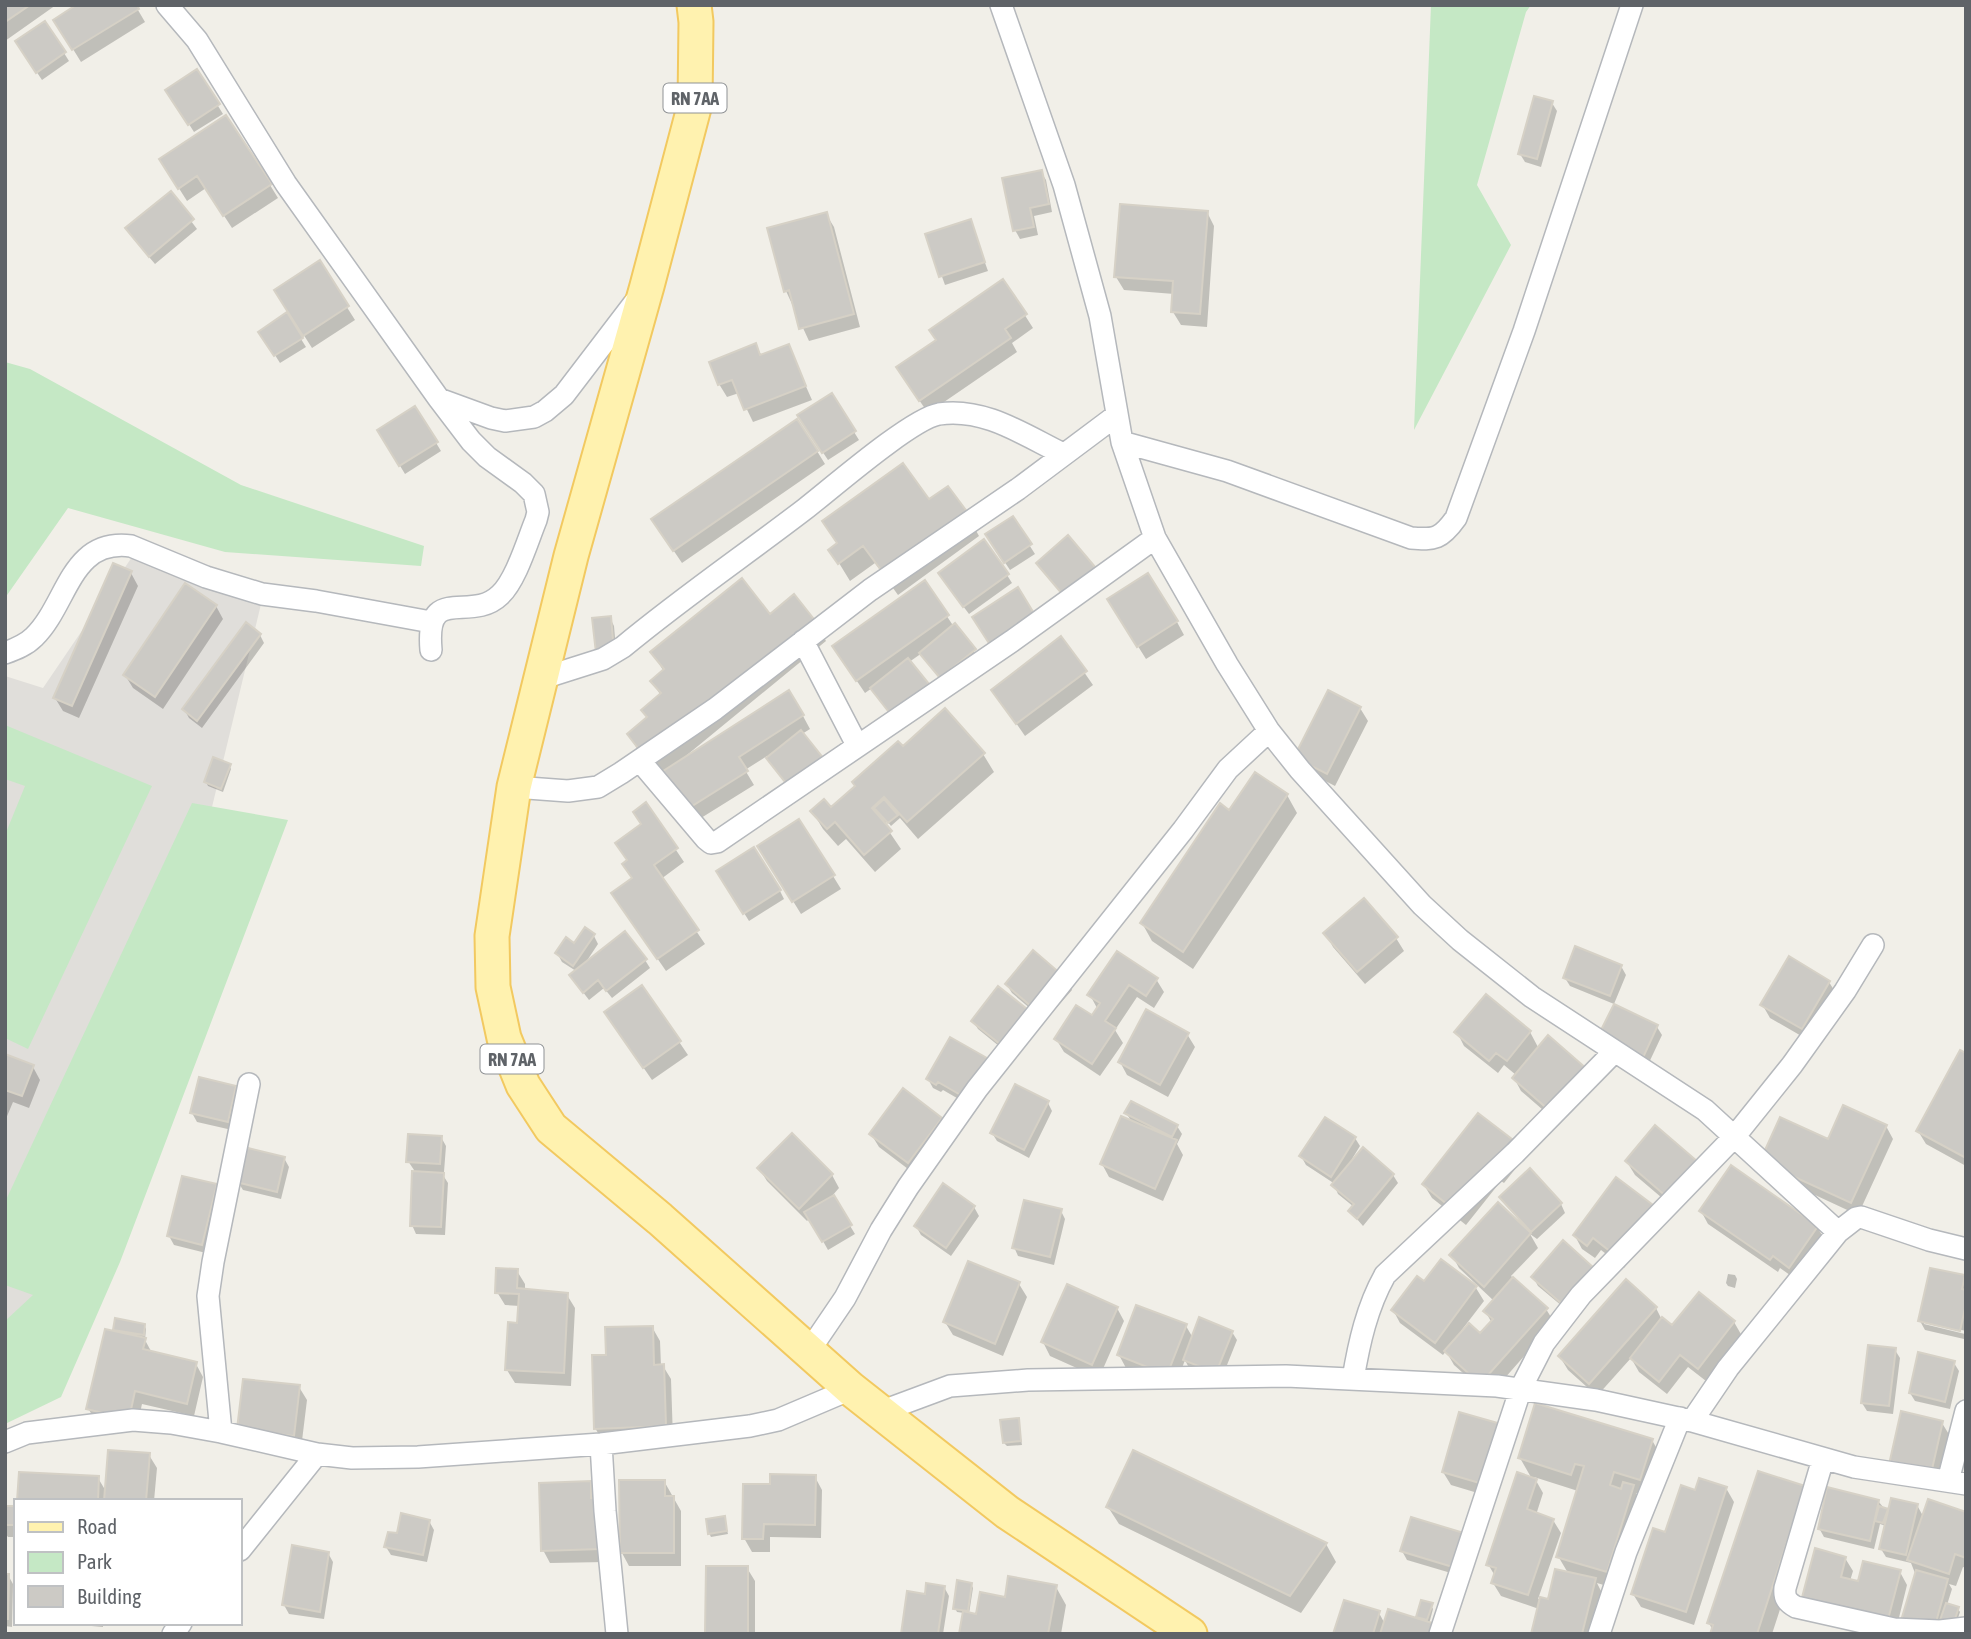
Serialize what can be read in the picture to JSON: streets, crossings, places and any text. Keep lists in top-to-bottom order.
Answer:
{
  "streets": {
    "main road": ["RN 7AA"]
  },
  "legend": ["Road", "Park", "Building"]
}
